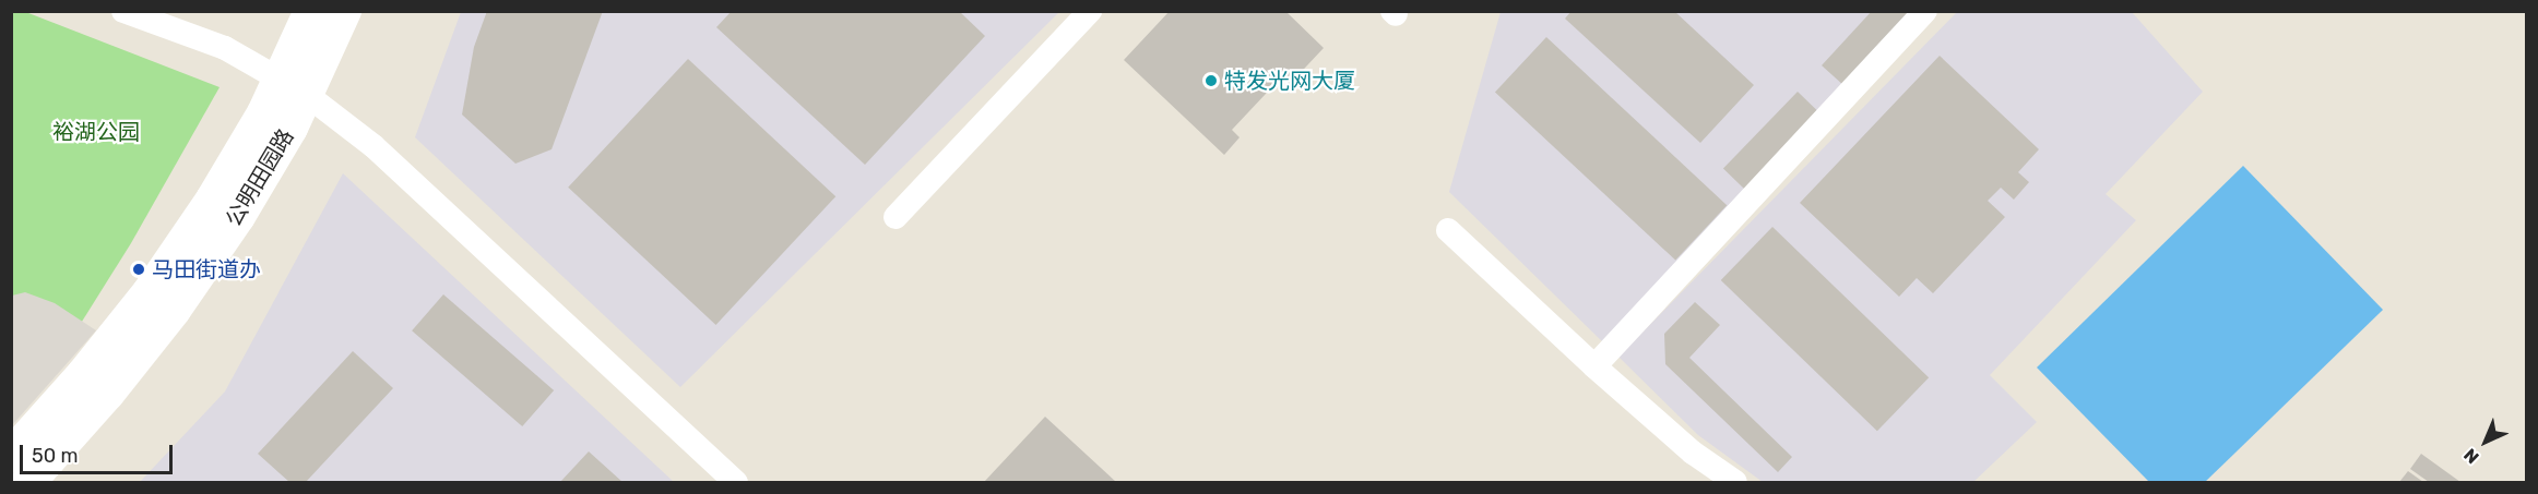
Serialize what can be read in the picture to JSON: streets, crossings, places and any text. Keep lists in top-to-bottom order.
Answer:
{
  "streets": {
    "street": ["公明田园路"]
  },
  "parks": ["裕湖公园"],
  "places": ["特发光网大厦", "马田街道办"],
  "scale_bar": "50 m",
  "north": "bottom left"
}
